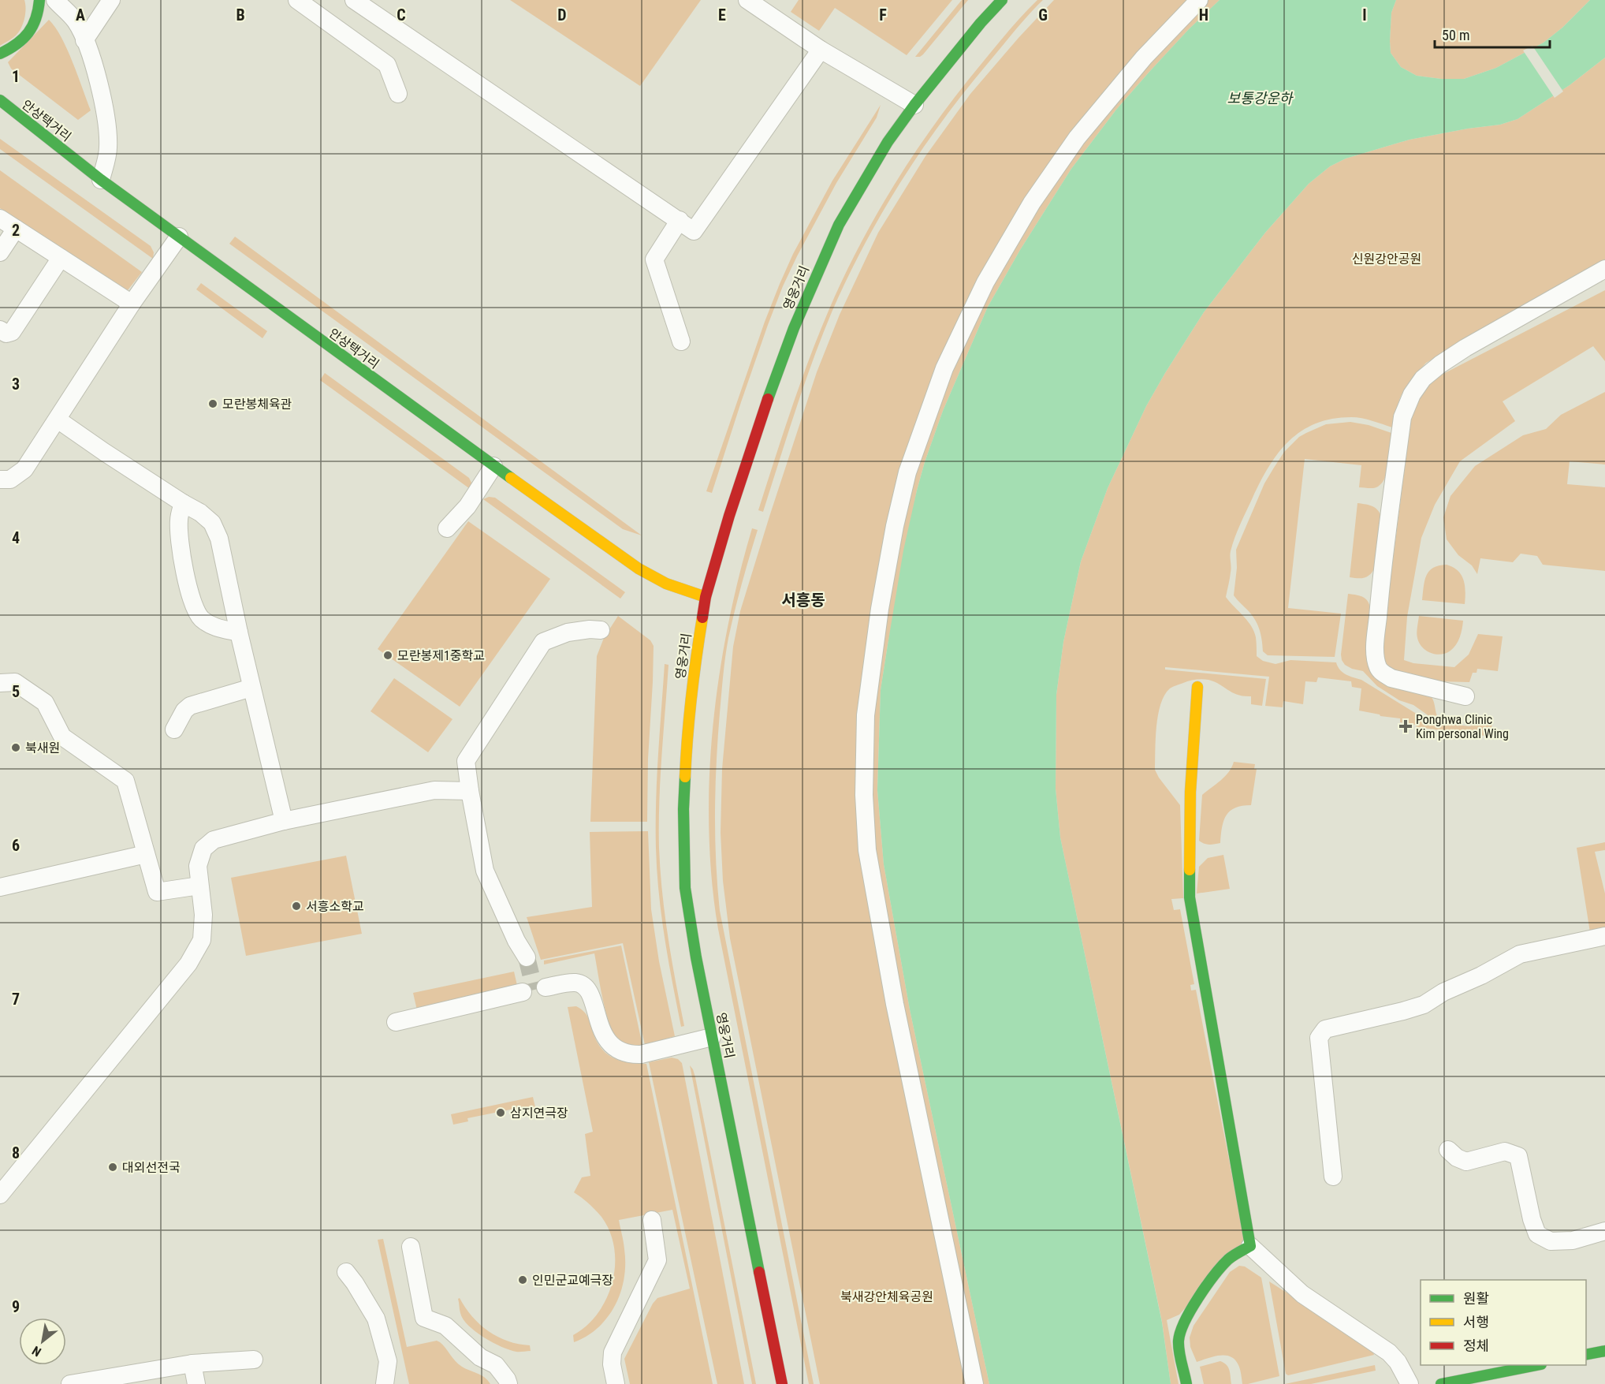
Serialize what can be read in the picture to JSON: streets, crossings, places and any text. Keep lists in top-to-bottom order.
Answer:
{
  "streets": {
    "main road": ["안상택거리", "영웅거리"]
  },
  "crossings": [
    ["안상택거리", "영웅거리"]
  ],
  "districts": ["서흥동"],
  "water": ["보통강운하"],
  "parks": ["신원강안공원", "북새강안체육공원"],
  "places": {
    "other": [
      "모란봉체육관",
      "모란봉제1중학교",
      "북새원",
      "서흥소학교",
      "삼지연극장",
      "대외선전국",
      "인민군교예극장"
    ],
    "health": ["Ponghwa Clinic Kim personal Wing"]
  },
  "legend": ["원활", "서행", "정체"],
  "scale_bar": "50 m",
  "north": "bottom left",
  "grid": {
    "columns": [
      "A",
      "B",
      "C",
      "D",
      "E",
      "F",
      "G",
      "H",
      "I"
    ],
    "rows": [
      "1",
      "2",
      "3",
      "4",
      "5",
      "6",
      "7",
      "8",
      "9"
    ]
  }
}
